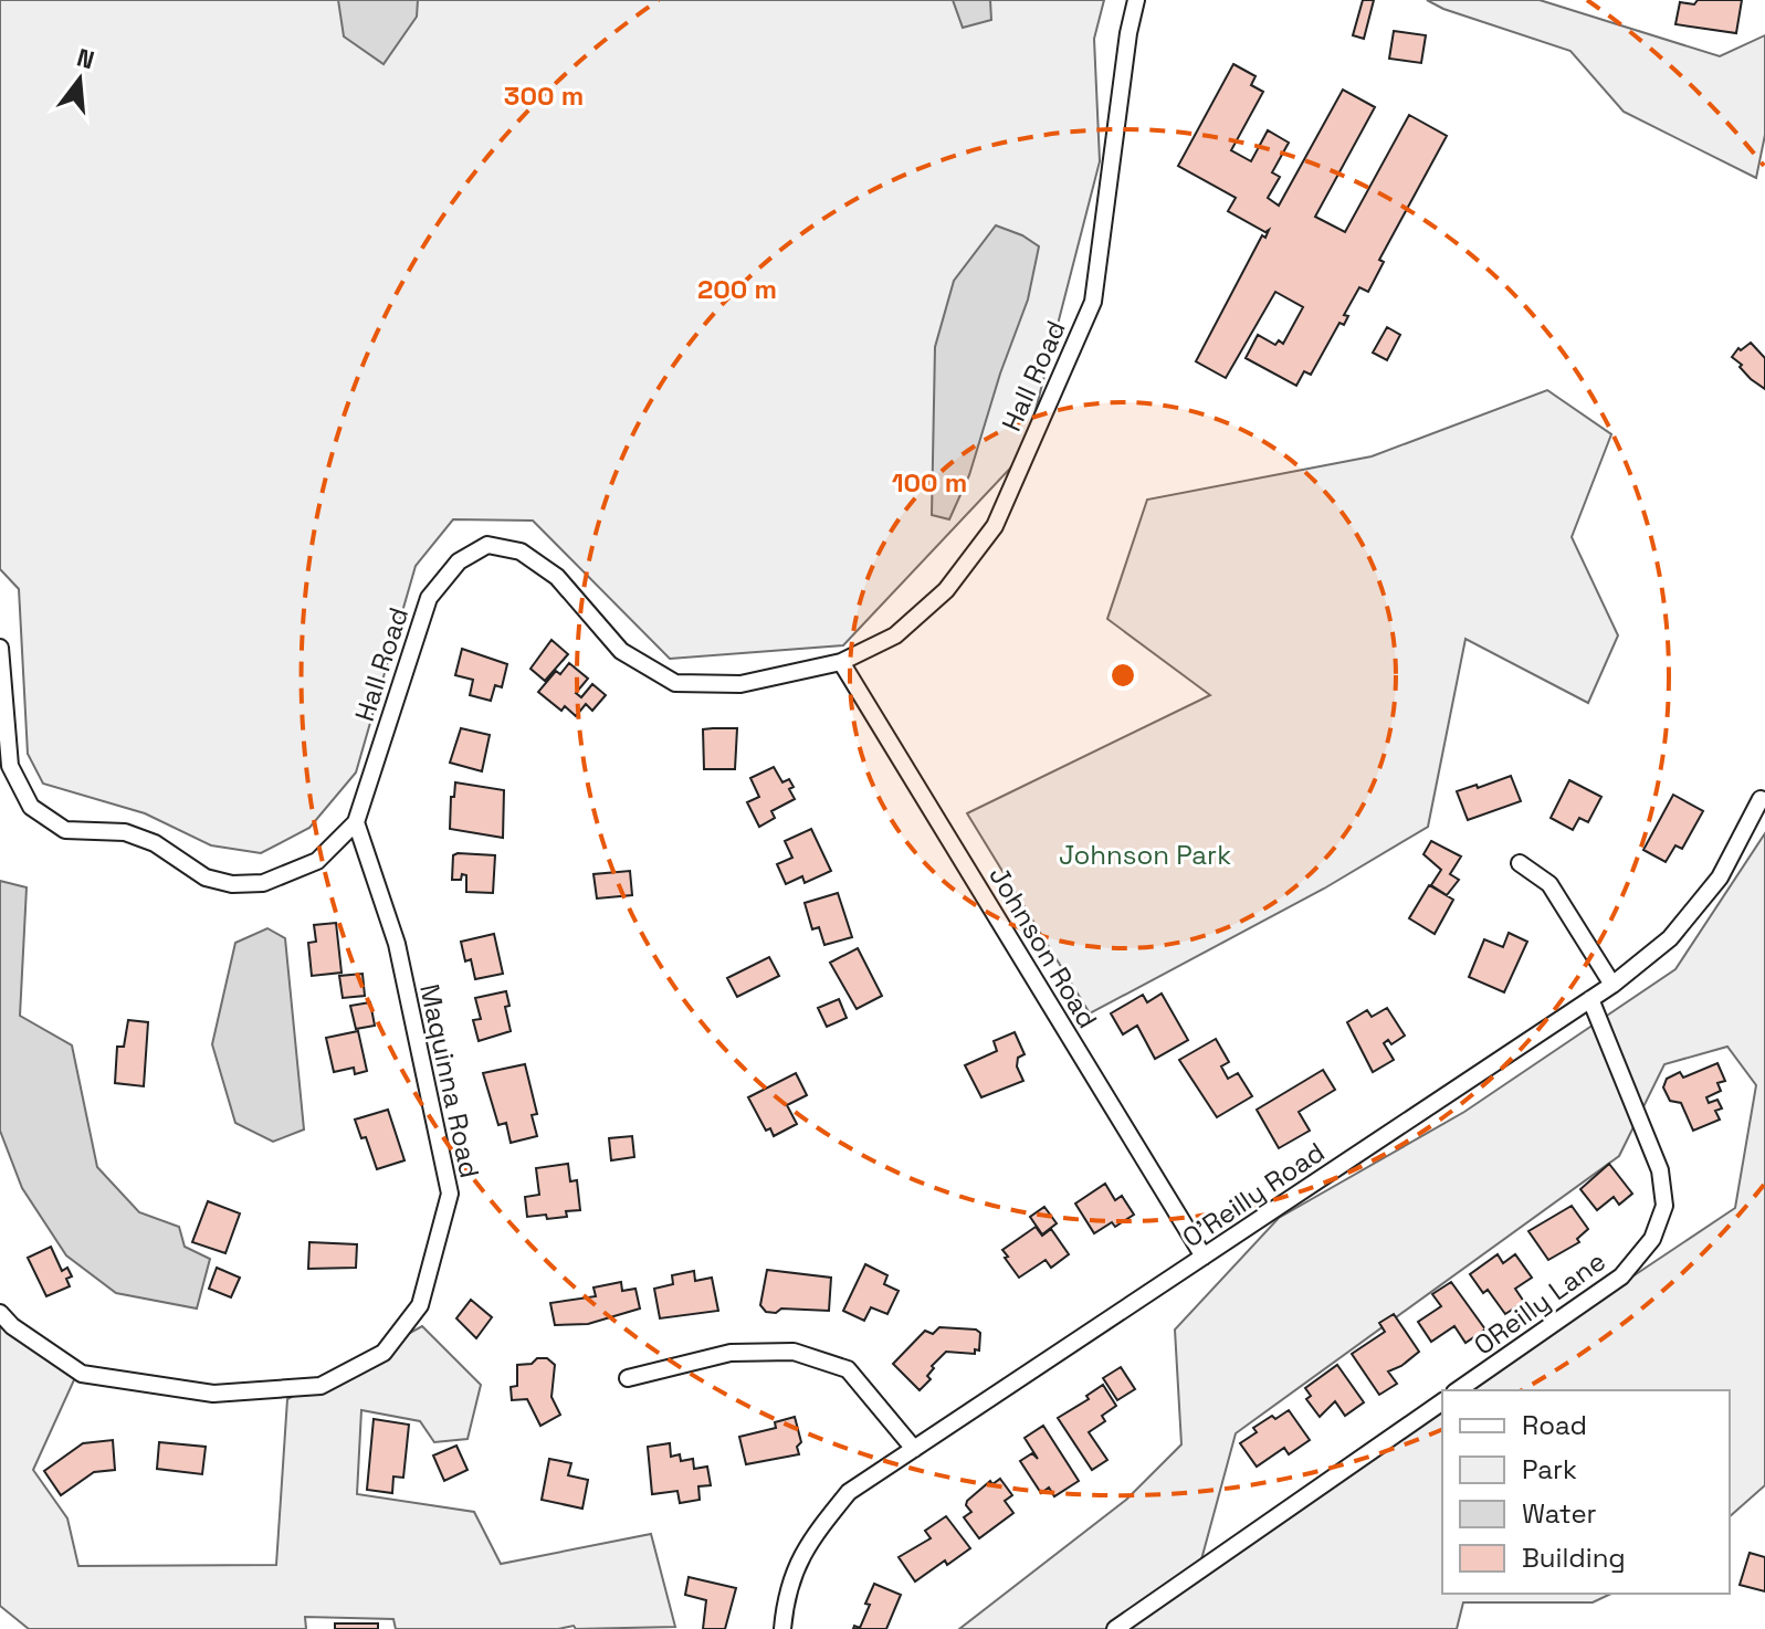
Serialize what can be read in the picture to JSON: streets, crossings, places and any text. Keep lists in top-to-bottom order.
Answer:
{
  "streets": {
    "street": [
      "Hall Road",
      "Johnson Road",
      "Maquinna Road",
      "O'Reilly Road",
      "OReilly Lane"
    ]
  },
  "crossings": [
    ["Hall Road", "Johnson Road"],
    ["Hall Road", "Maquinna Road"],
    ["Johnson Road", "O'Reilly Road"],
    ["O'Reilly Road", "OReilly Lane"]
  ],
  "parks": ["Johnson Park"],
  "legend": [
    "Road",
    "Park",
    "Water",
    "Building"
  ],
  "north": "top",
  "rings": ["300 m", "200 m", "100 m"]
}
